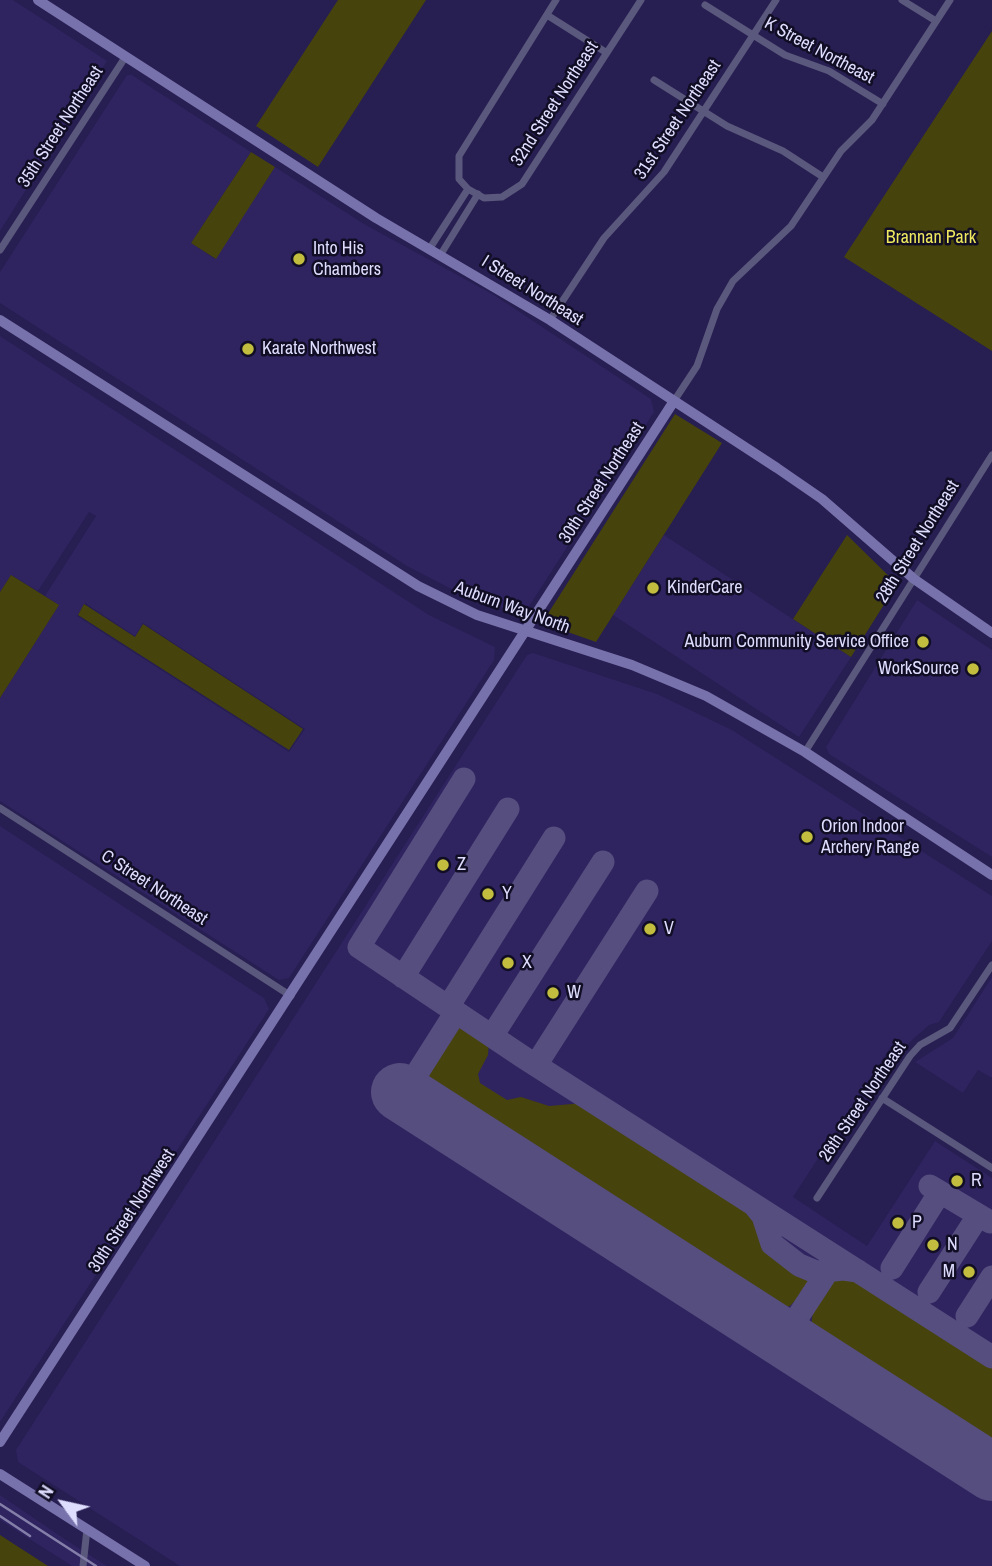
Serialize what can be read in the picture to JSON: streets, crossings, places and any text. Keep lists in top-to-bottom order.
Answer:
{
  "streets": {
    "street": [
      "K Street Northeast",
      "32nd Street Northeast",
      "31st Street Northeast",
      "35th Street Northeast",
      "I Street Northeast",
      "30th Street Northeast",
      "28th Street Northeast",
      "Auburn Way North",
      "C Street Northeast",
      "26th Street Northeast",
      "30th Street Northwest"
    ]
  },
  "crossings": [
    ["K Street Northeast", "31st Street Northeast"],
    ["K Street Northeast", "30th Street Northeast"],
    ["31st Street Northeast", "I Street Northeast"],
    ["35th Street Northeast", "I Street Northeast"],
    ["I Street Northeast", "30th Street Northeast"],
    ["I Street Northeast", "28th Street Northeast"],
    ["30th Street Northeast", "Auburn Way North"],
    ["30th Street Northeast", "C Street Northeast"],
    ["30th Street Northeast", "30th Street Northwest"],
    ["28th Street Northeast", "Auburn Way North"],
    ["C Street Northeast", "30th Street Northwest"]
  ],
  "parks": ["Brannan Park"],
  "places": [
    "Into His Chambers",
    "Karate Northwest",
    "KinderCare",
    "Auburn Community Service Office",
    "WorkSource",
    "Orion Indoor Archery Range",
    "Z",
    "Y",
    "V",
    "X",
    "W",
    "R",
    "P",
    "N",
    "M"
  ],
  "north": "top left"
}
